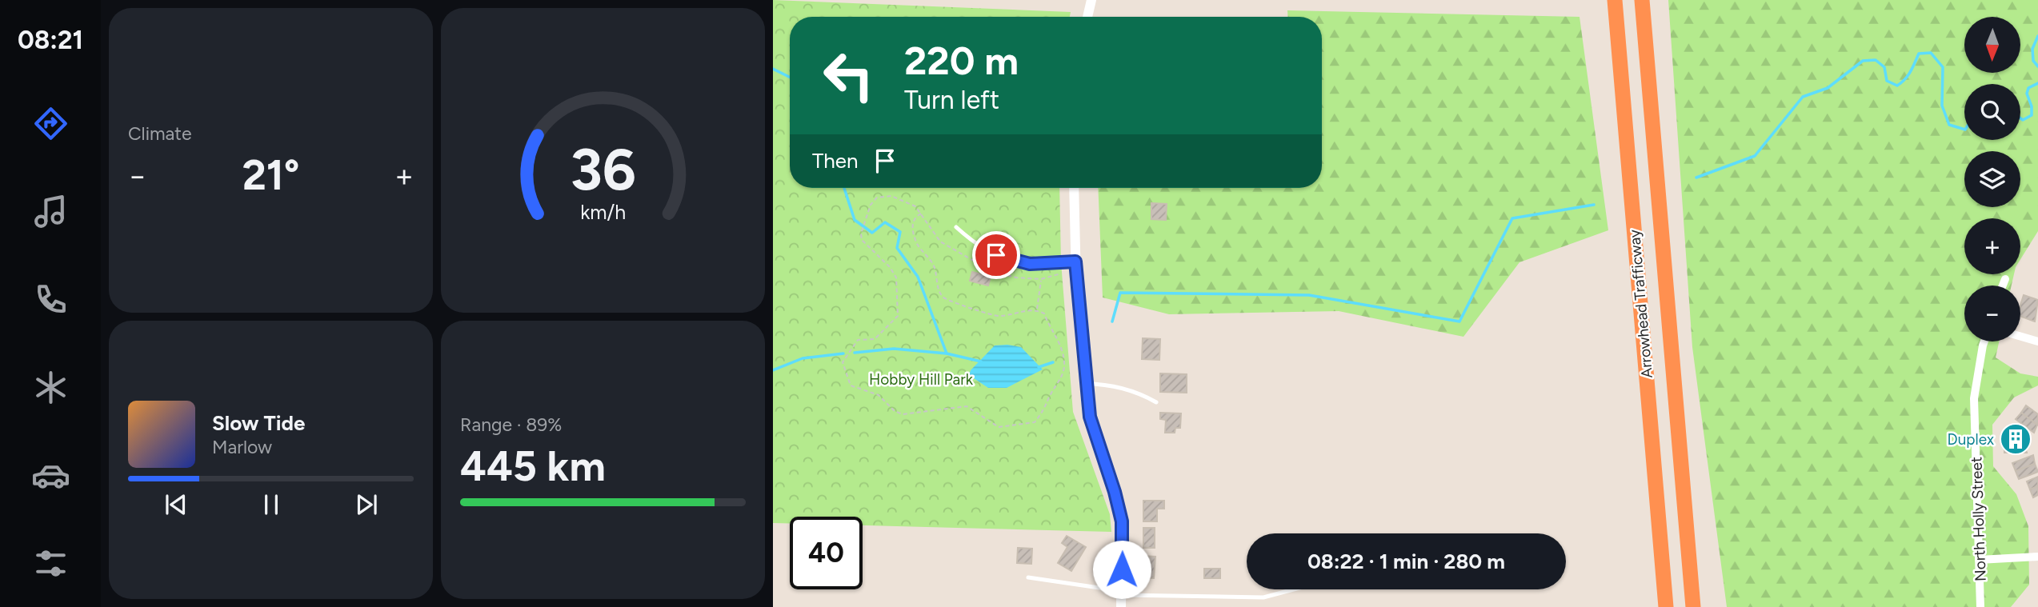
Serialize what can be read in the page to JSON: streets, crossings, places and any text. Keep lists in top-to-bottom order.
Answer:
{
  "streets": {
    "highway": ["Arrowhead Trafficway"],
    "street": ["North Holly Street"]
  },
  "parks": ["Hobby Hill Park"],
  "places": {
    "building": ["Duplex"]
  },
  "north": "bottom",
  "page": {
    "tabs": "08:21",
    "tile": [
      "Climate",
      ["Range · 89%", "445 km"]
    ],
    "map_buttons": ["+", "−"],
    "turn": ["220 m", "Turn left"],
    "then": "Then",
    "heat": ["−", "21°", "+"],
    "song": ["Slow Tide", "Marlow"],
    "limit": "40",
    "trip": "08:22 · 1 min · 280 m",
    "gauge": ["36", "km/h"]
  }
}
